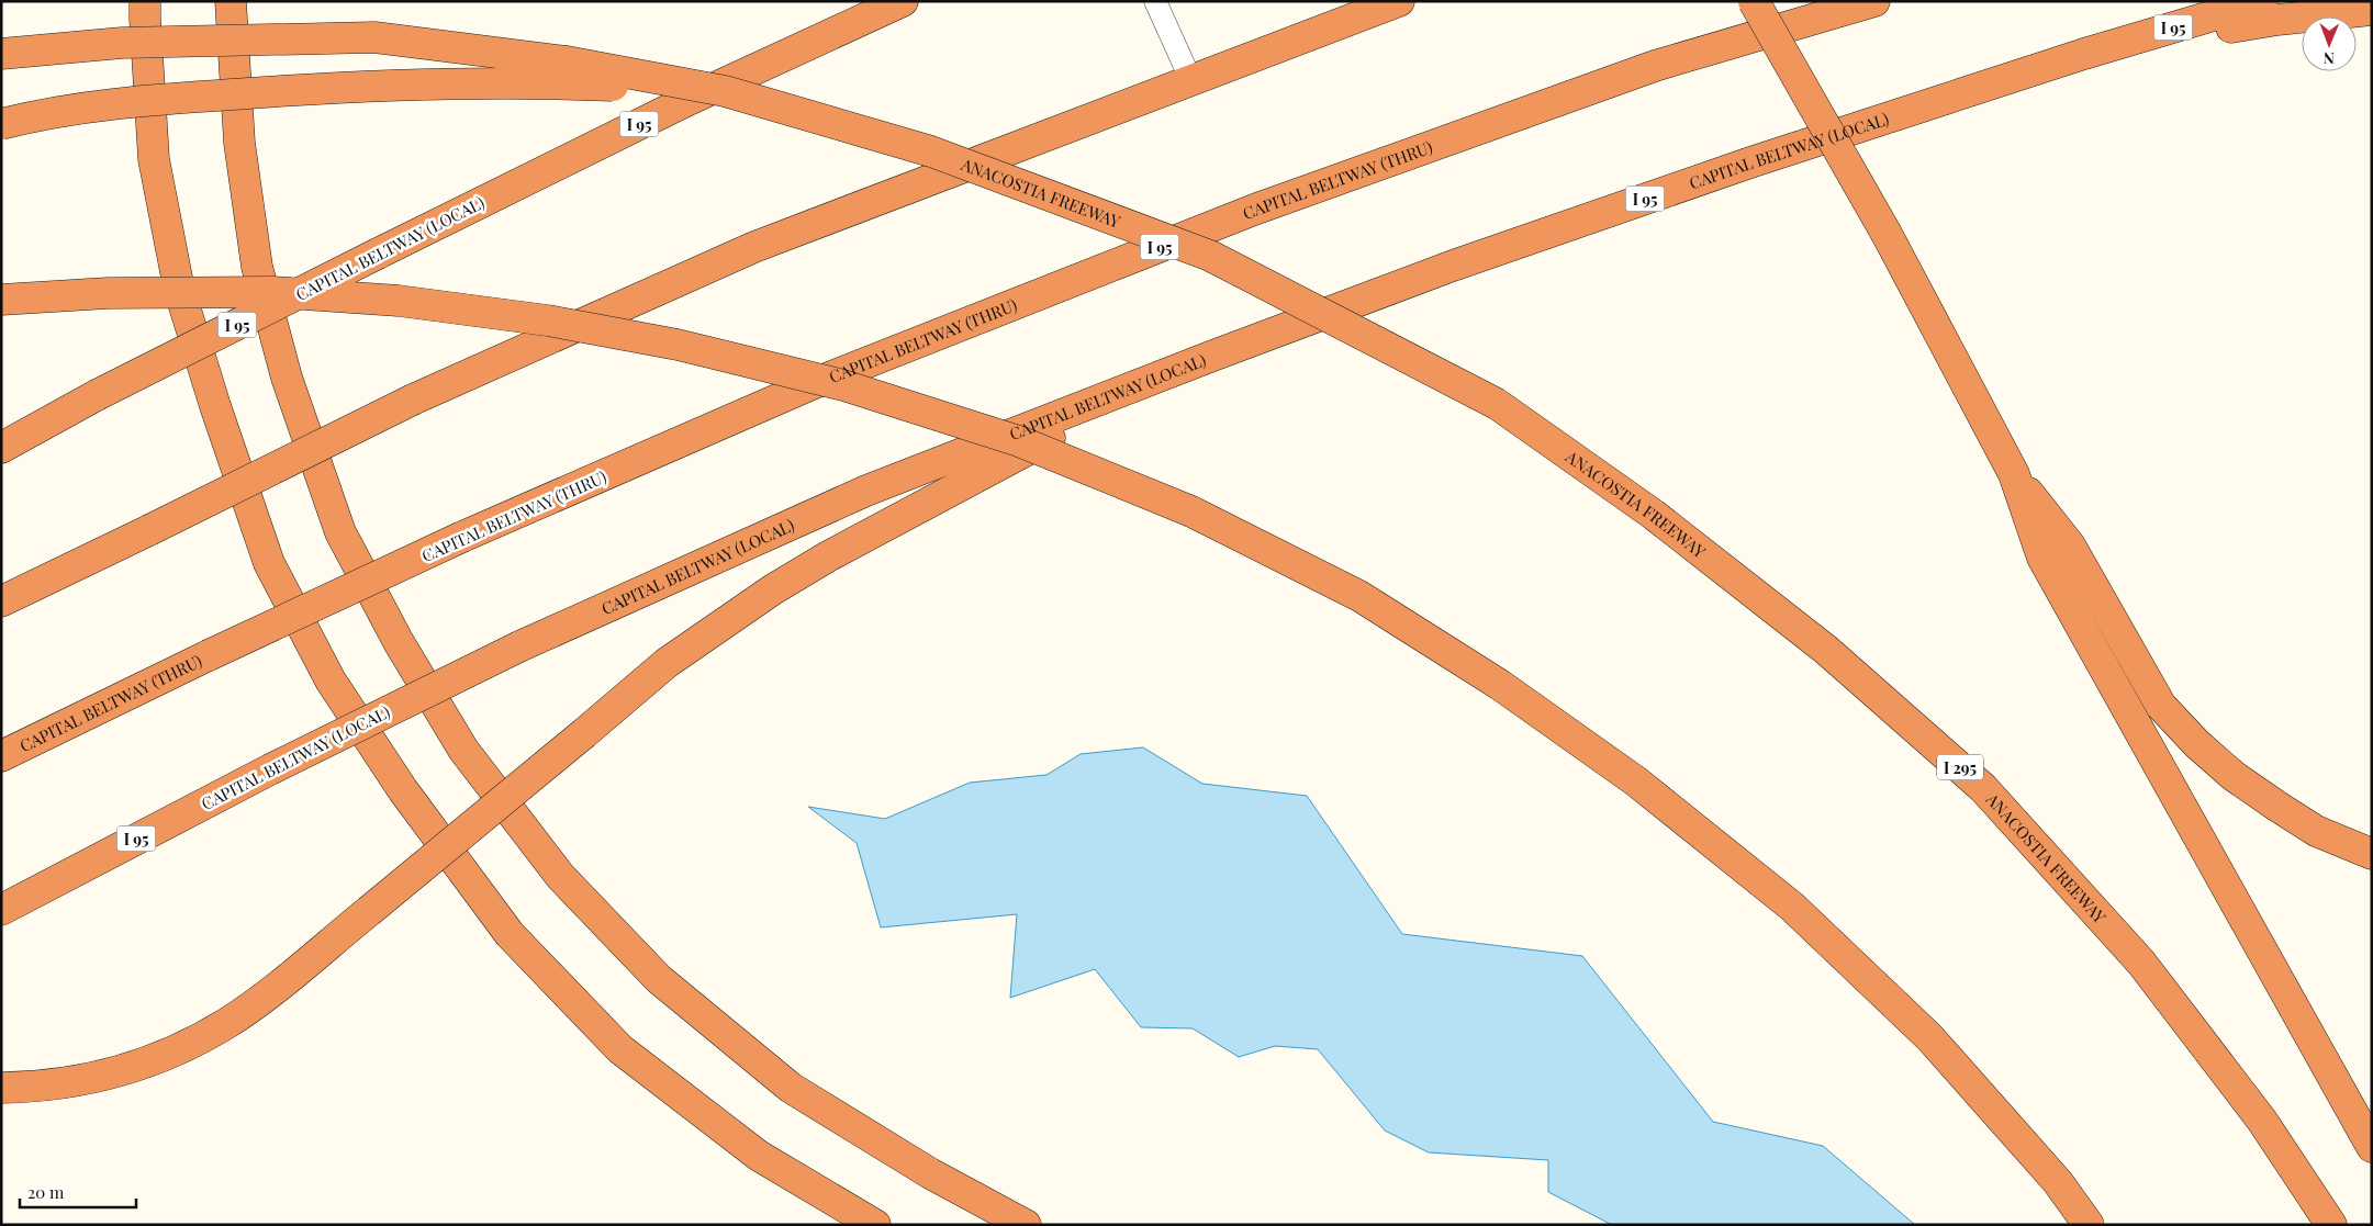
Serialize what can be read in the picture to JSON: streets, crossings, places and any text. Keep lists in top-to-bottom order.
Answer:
{
  "streets": {
    "highway": [
      "I 95",
      "CAPITAL BELTWAY (LOCAL)",
      "CAPITAL BELTWAY (THRU)",
      "ANACOSTIA FREEWAY",
      "I 295"
    ]
  },
  "scale_bar": "20 m",
  "north": "bottom"
}
